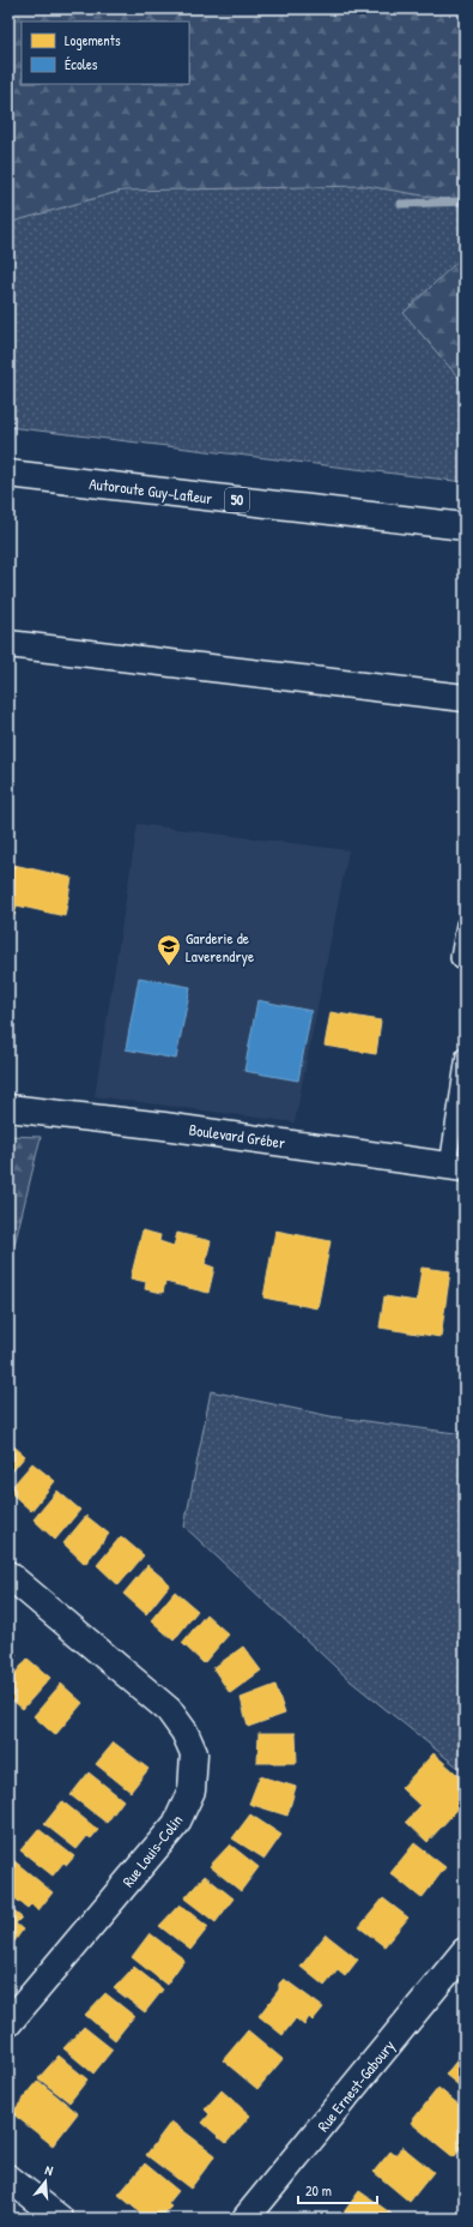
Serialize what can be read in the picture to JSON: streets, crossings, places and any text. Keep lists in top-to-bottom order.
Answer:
{
  "streets": {
    "main road": [
      "Autoroute Guy-Lafleur",
      "50",
      "Boulevard Gréber",
      "Rue Louis-Colin",
      "Rue Ernest-Gaboury"
    ]
  },
  "places": {
    "school or university": ["Garderie de Laverendrye"]
  },
  "legend": ["Logements", "Écoles"],
  "scale_bar": "20 m",
  "north": "top"
}
